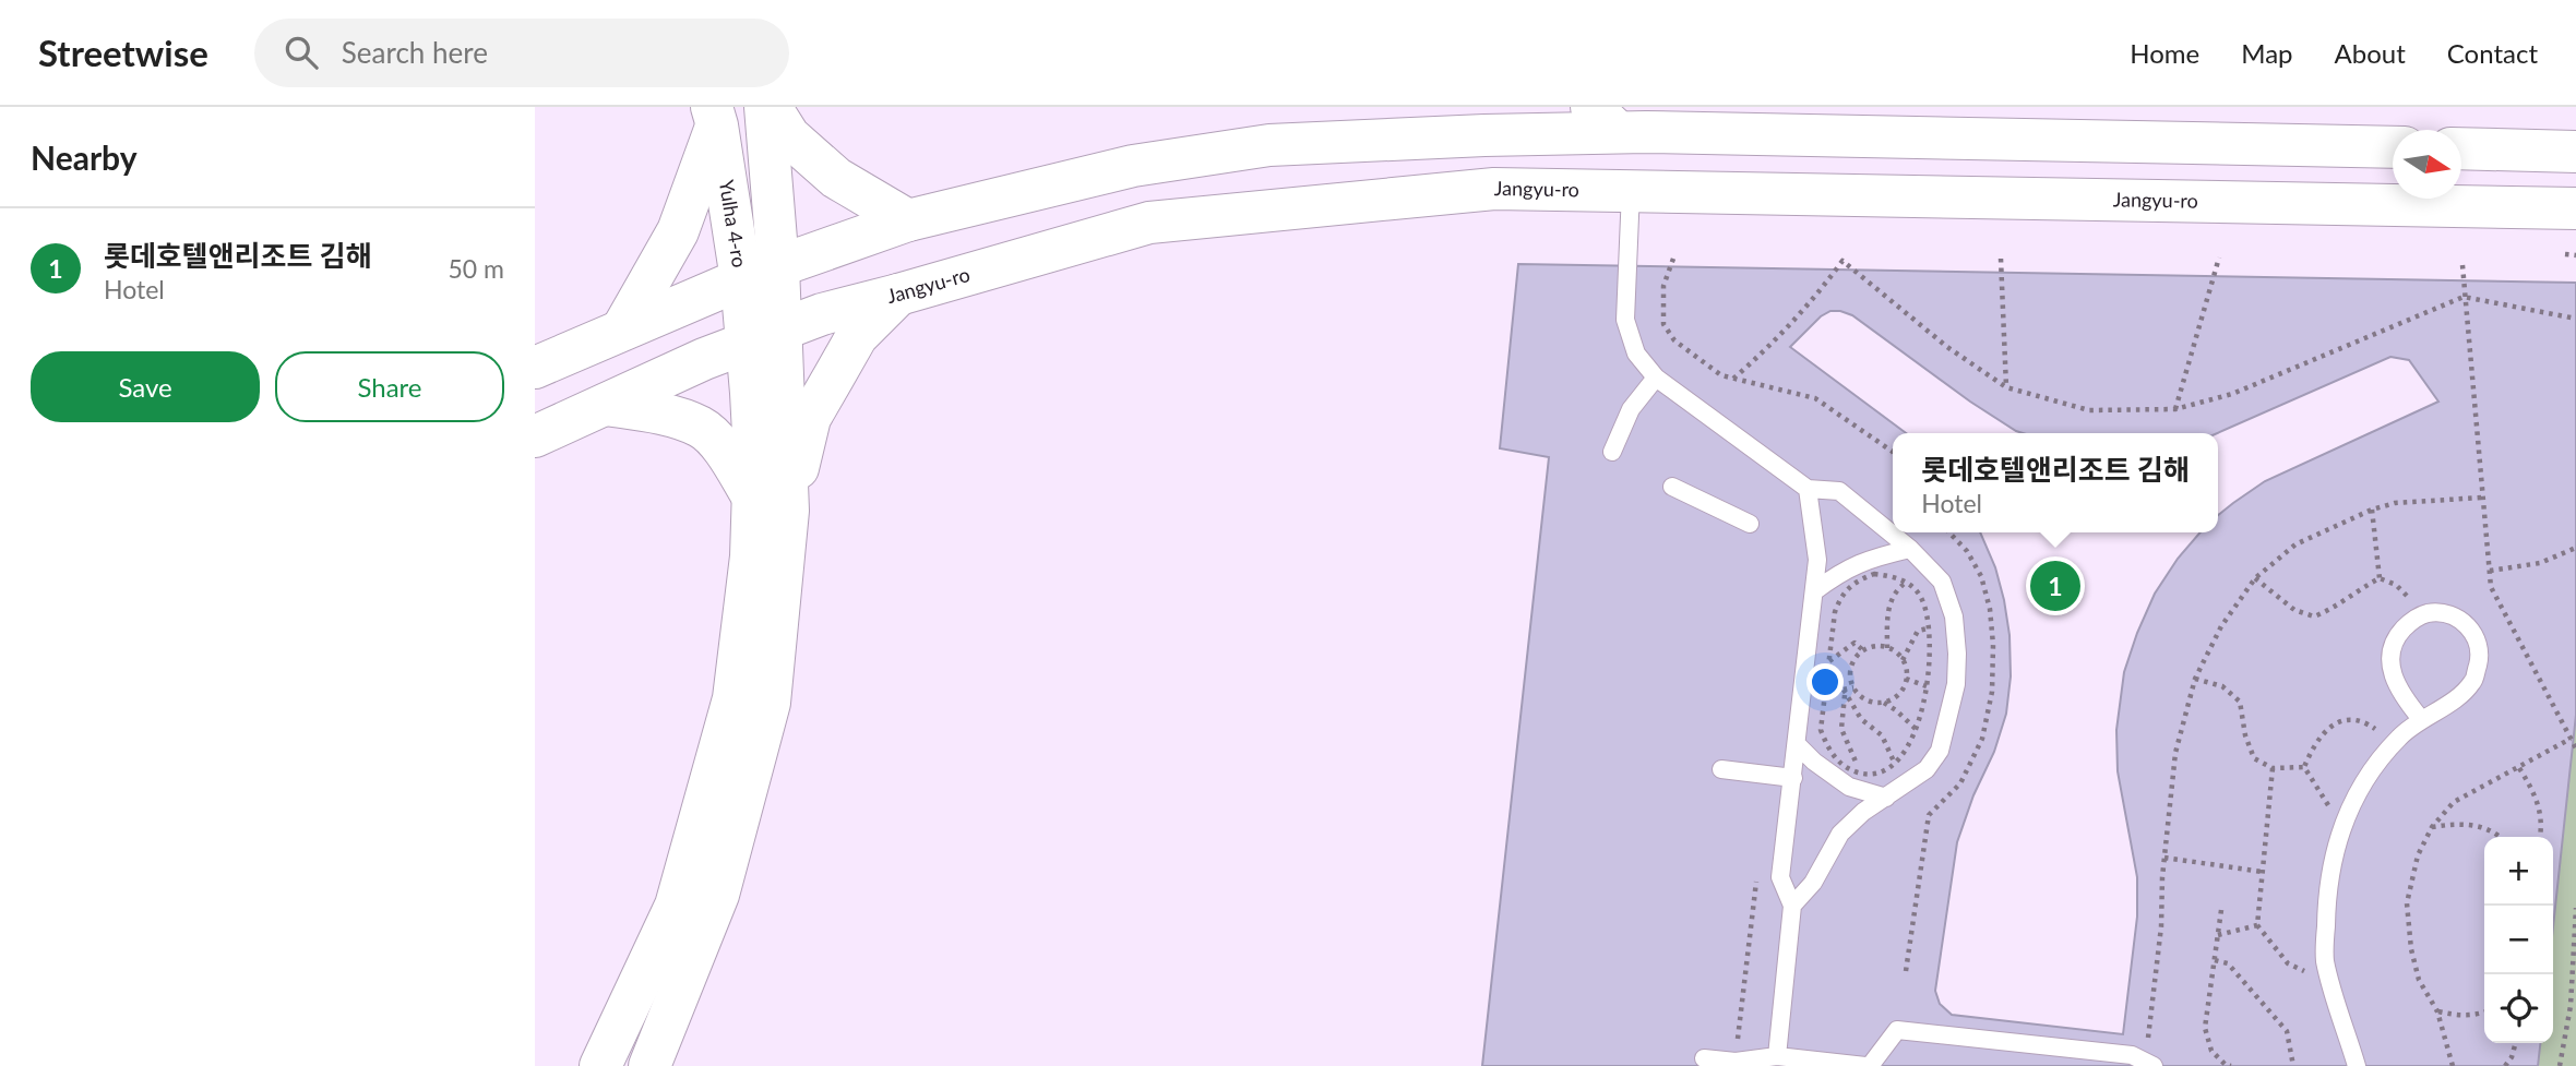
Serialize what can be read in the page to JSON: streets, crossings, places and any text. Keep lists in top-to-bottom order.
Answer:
{
  "streets": {
    "main road": ["Jangyu-ro", "Yulha 4-ro"]
  },
  "crossings": [
    ["Jangyu-ro", "Yulha 4-ro"]
  ],
  "north": "right",
  "page": {
    "header": "Streetwise",
    "search": "Search here",
    "nav": [
      "Home",
      "Map",
      "About",
      "Contact"
    ],
    "heading": "Nearby",
    "list": [
      {
        "mark": "1",
        "name": "롯데호텔앤리조트 김해",
        "note": "Hotel",
        "value": "50 m"
      }
    ],
    "buttons": ["Save", "Share"],
    "popup": ["롯데호텔앤리조트 김해", "Hotel"],
    "pins": "1",
    "map_buttons": ["+", "−"]
  }
}
